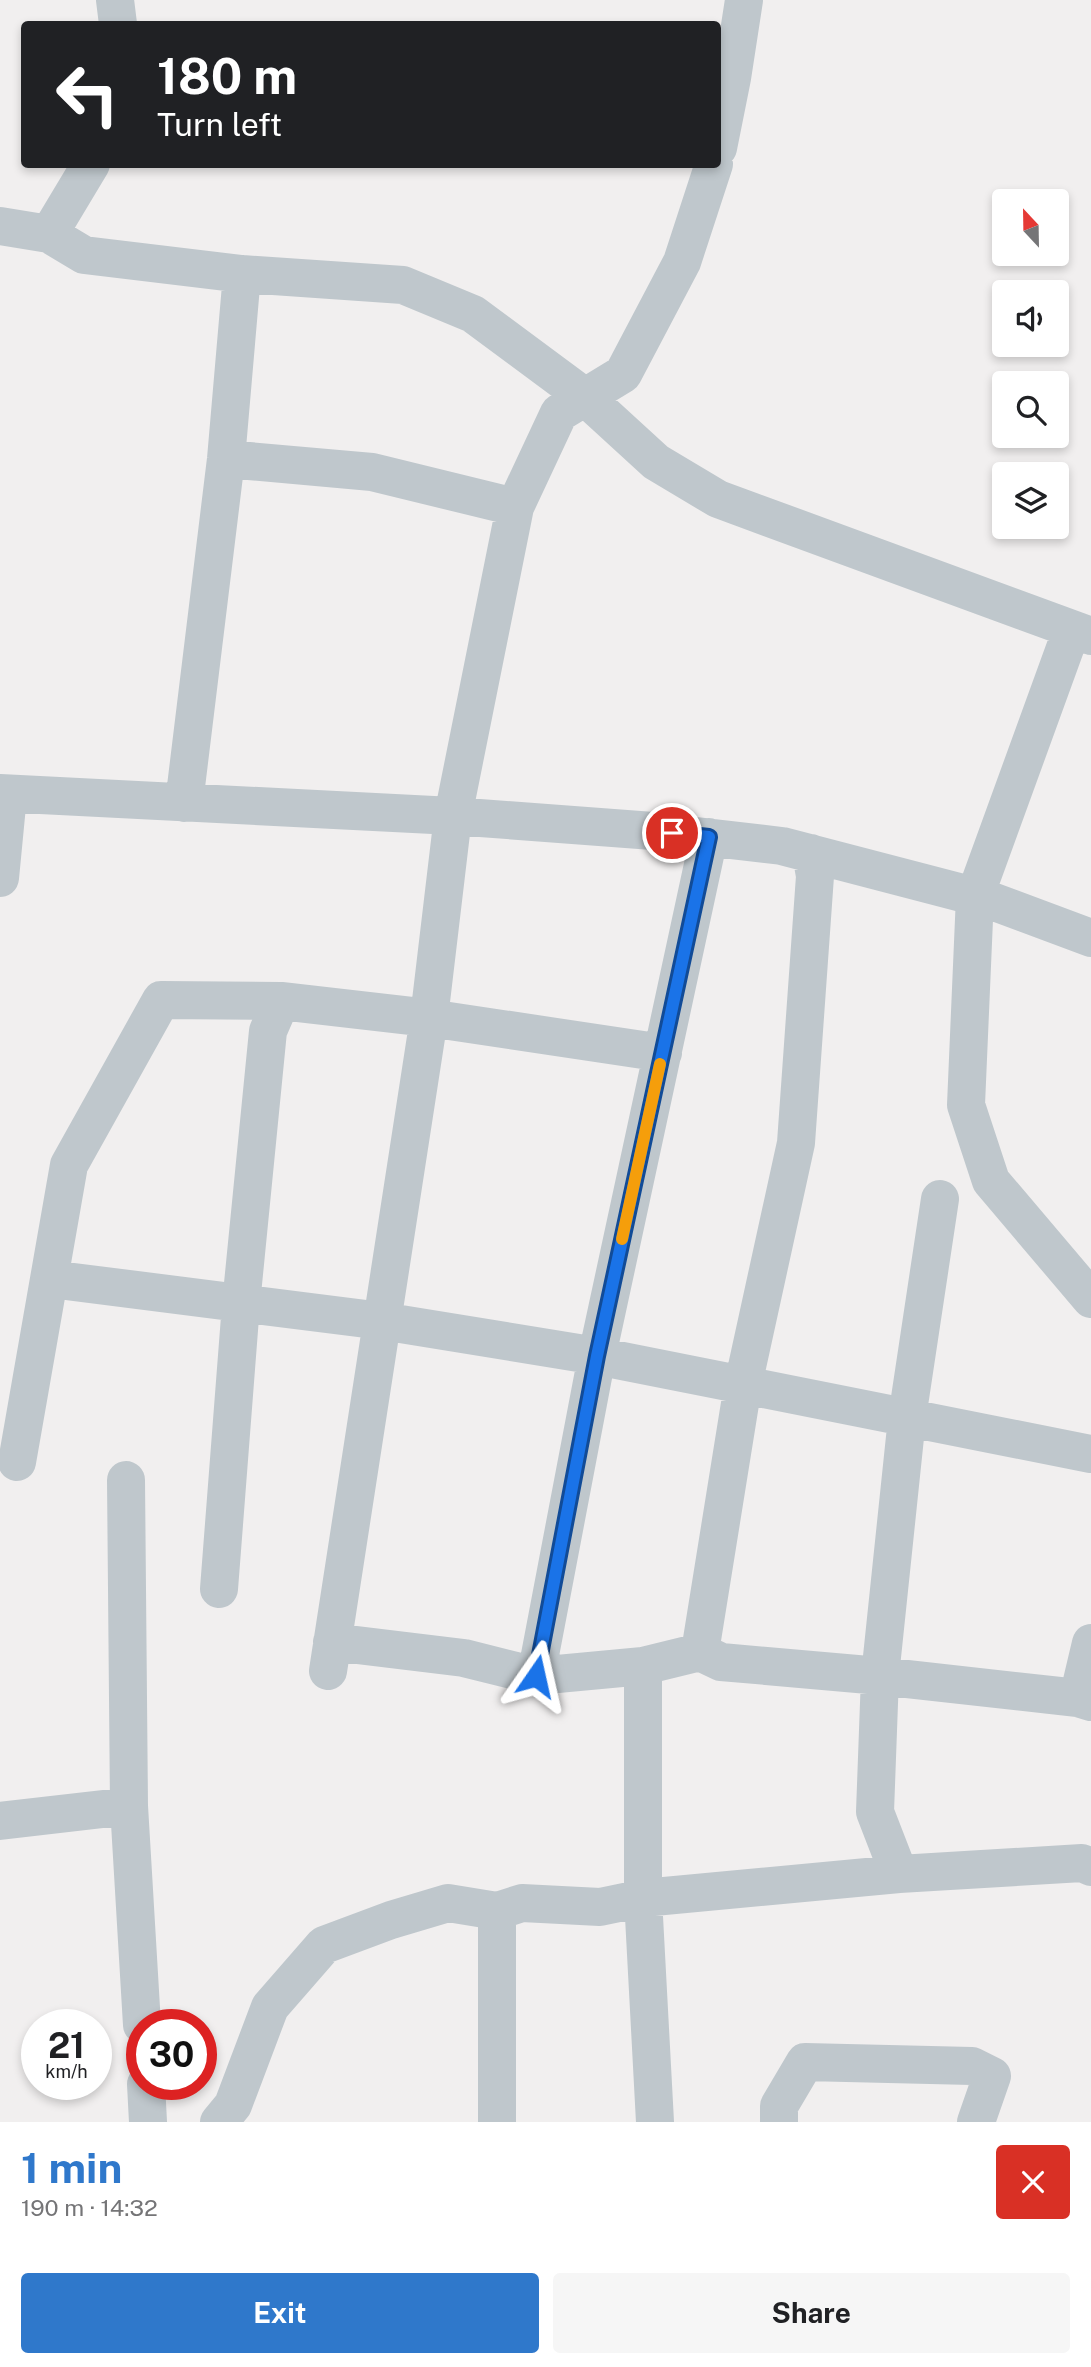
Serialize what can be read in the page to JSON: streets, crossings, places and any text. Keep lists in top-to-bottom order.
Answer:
{
  "north": "top",
  "page": {
    "turn": ["180 m", "Turn left"],
    "speed": "21 km/h",
    "limit": "30",
    "heading": ["1 min", "190 m · 14:32"],
    "buttons": ["Exit", "Share"]
  }
}
